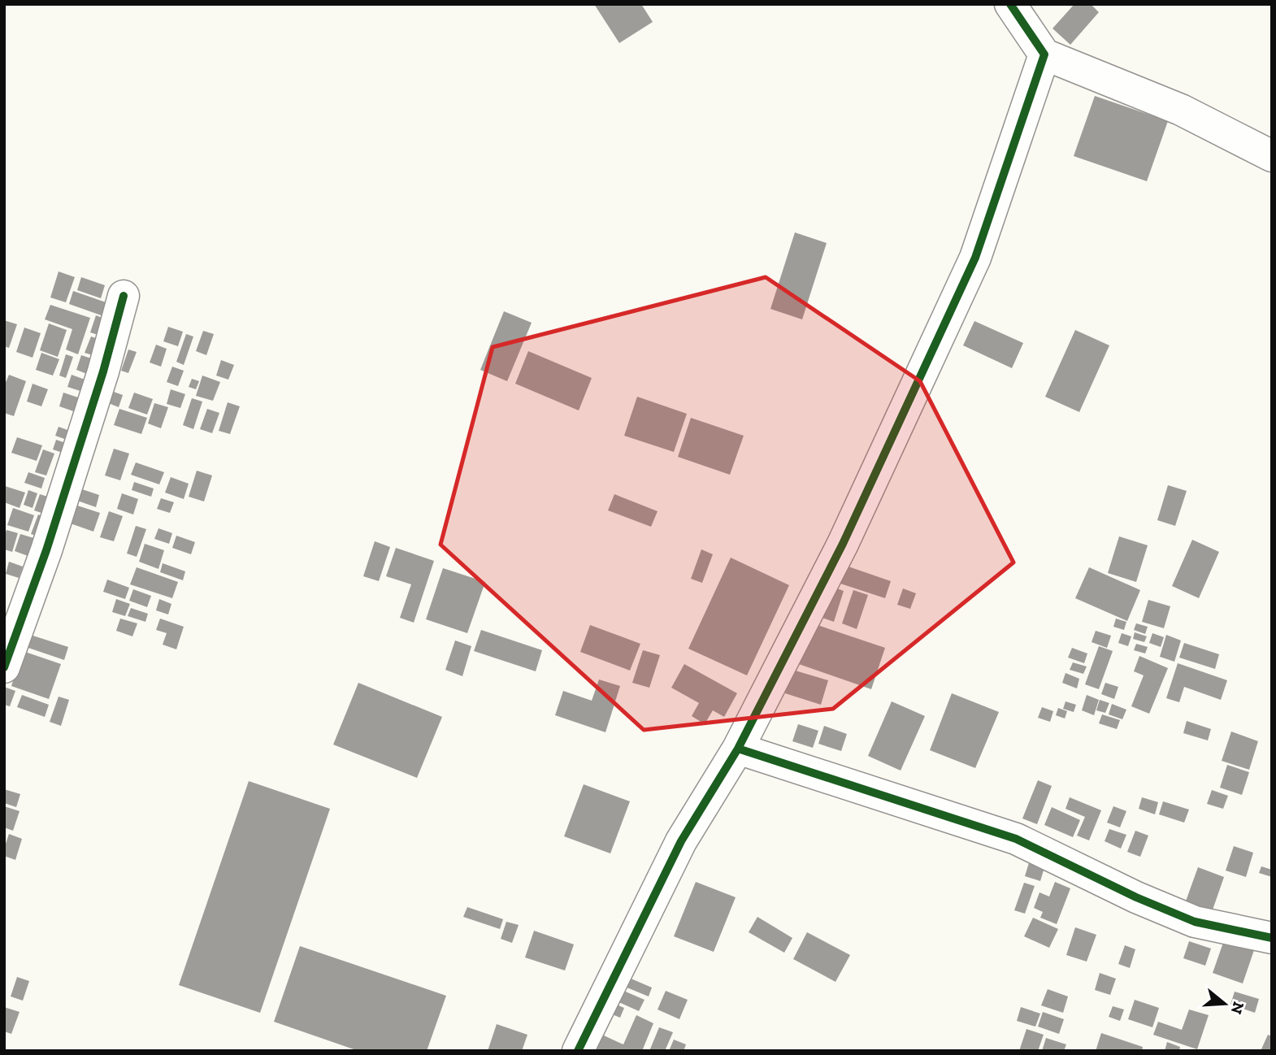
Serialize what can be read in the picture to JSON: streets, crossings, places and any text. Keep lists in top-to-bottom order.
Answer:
{
  "north": "right"
}
